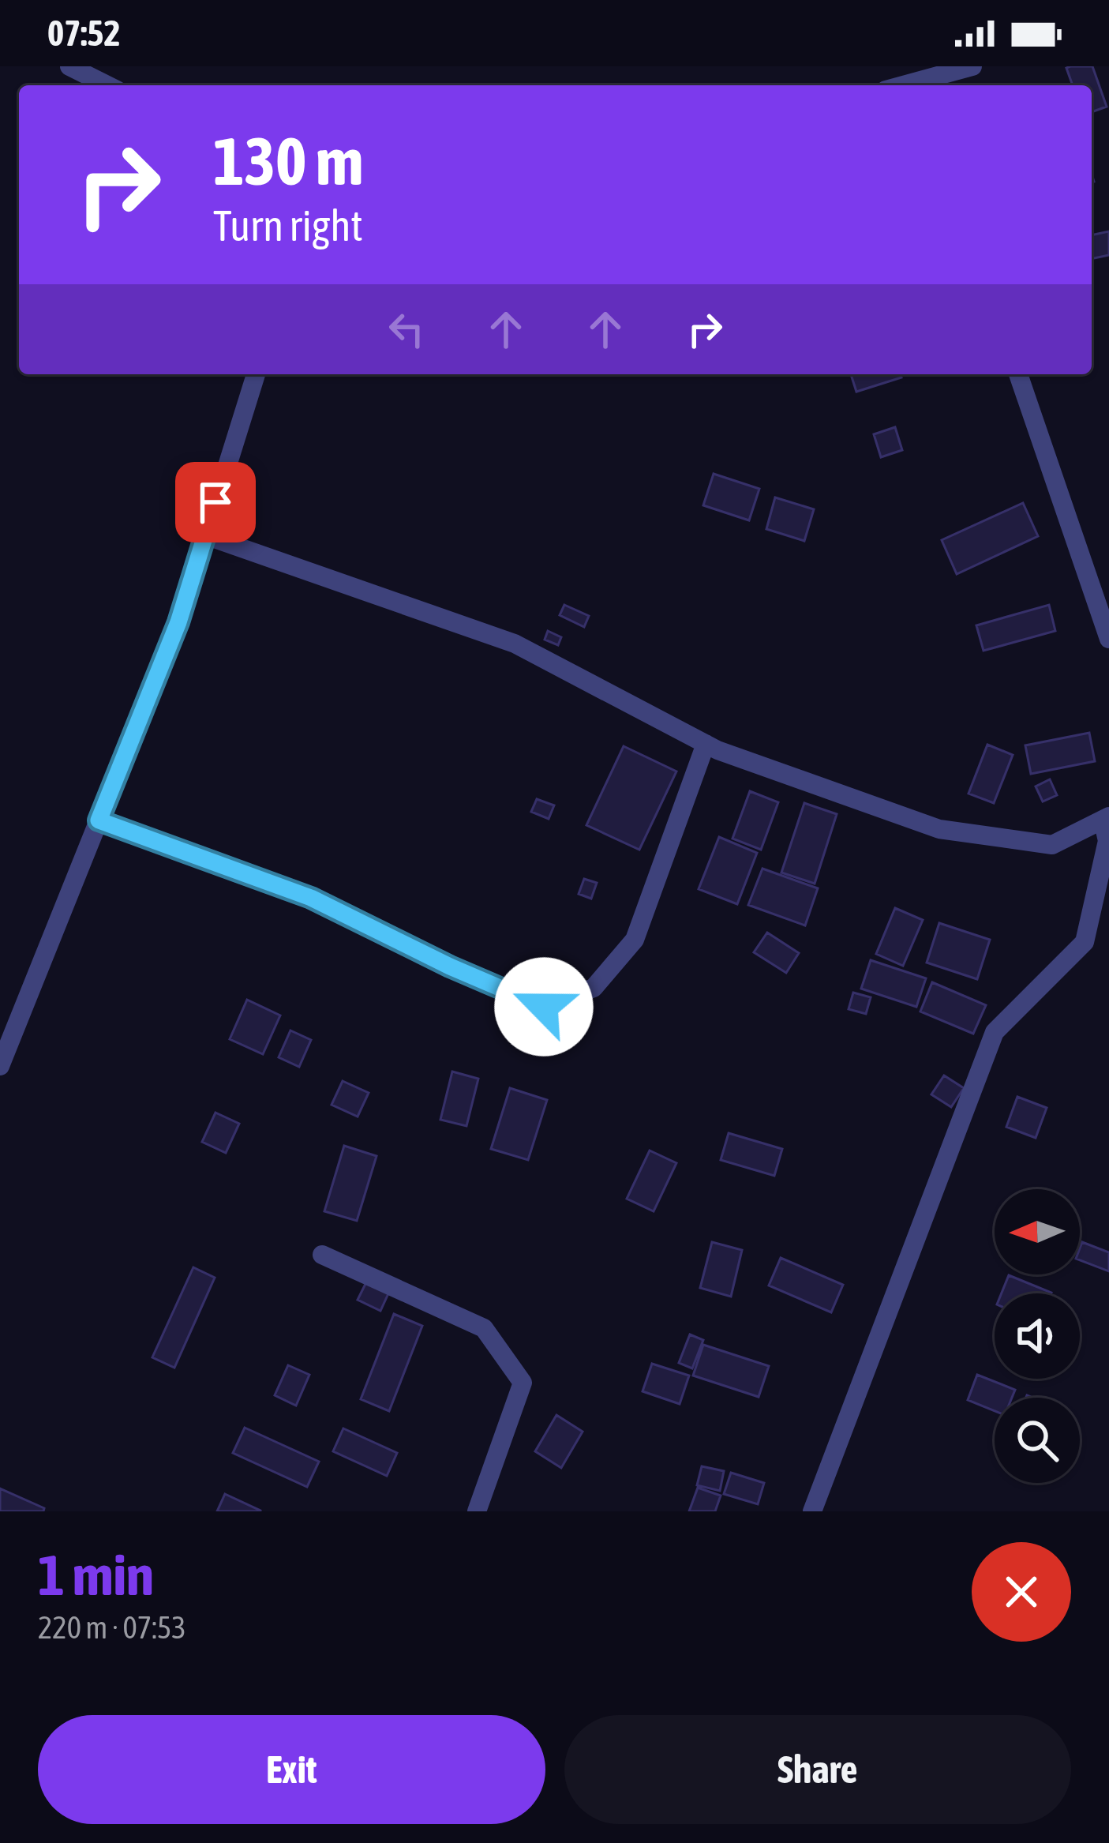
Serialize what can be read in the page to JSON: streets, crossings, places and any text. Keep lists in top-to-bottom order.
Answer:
{
  "north": "left",
  "page": {
    "status": "07:52",
    "turn": ["130 m", "Turn right"],
    "heading": ["1 min", "220 m · 07:53"],
    "buttons": ["Exit", "Share"]
  }
}
